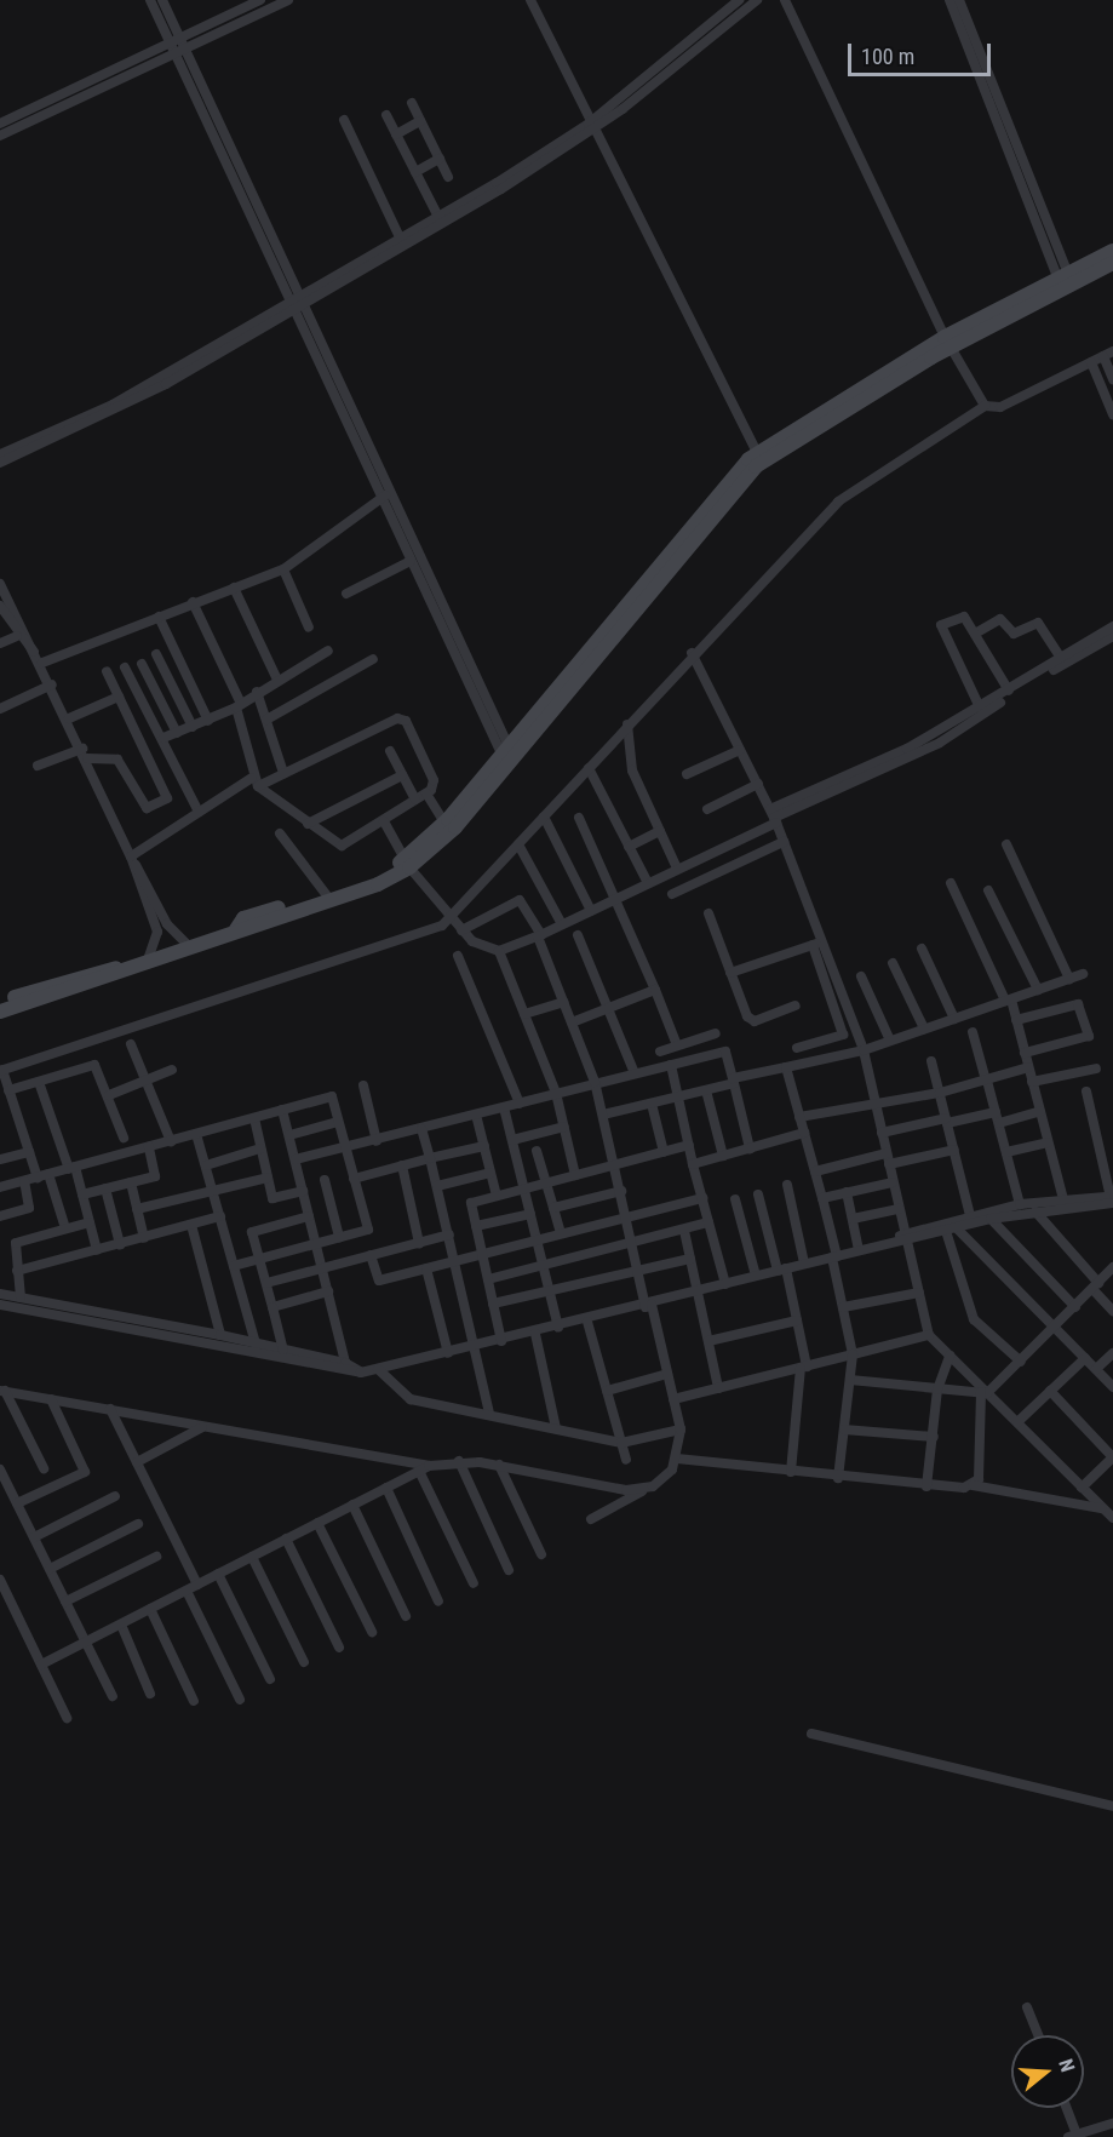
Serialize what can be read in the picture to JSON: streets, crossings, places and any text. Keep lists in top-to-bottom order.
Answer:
{
  "scale_bar": "100 m",
  "north": "right"
}
